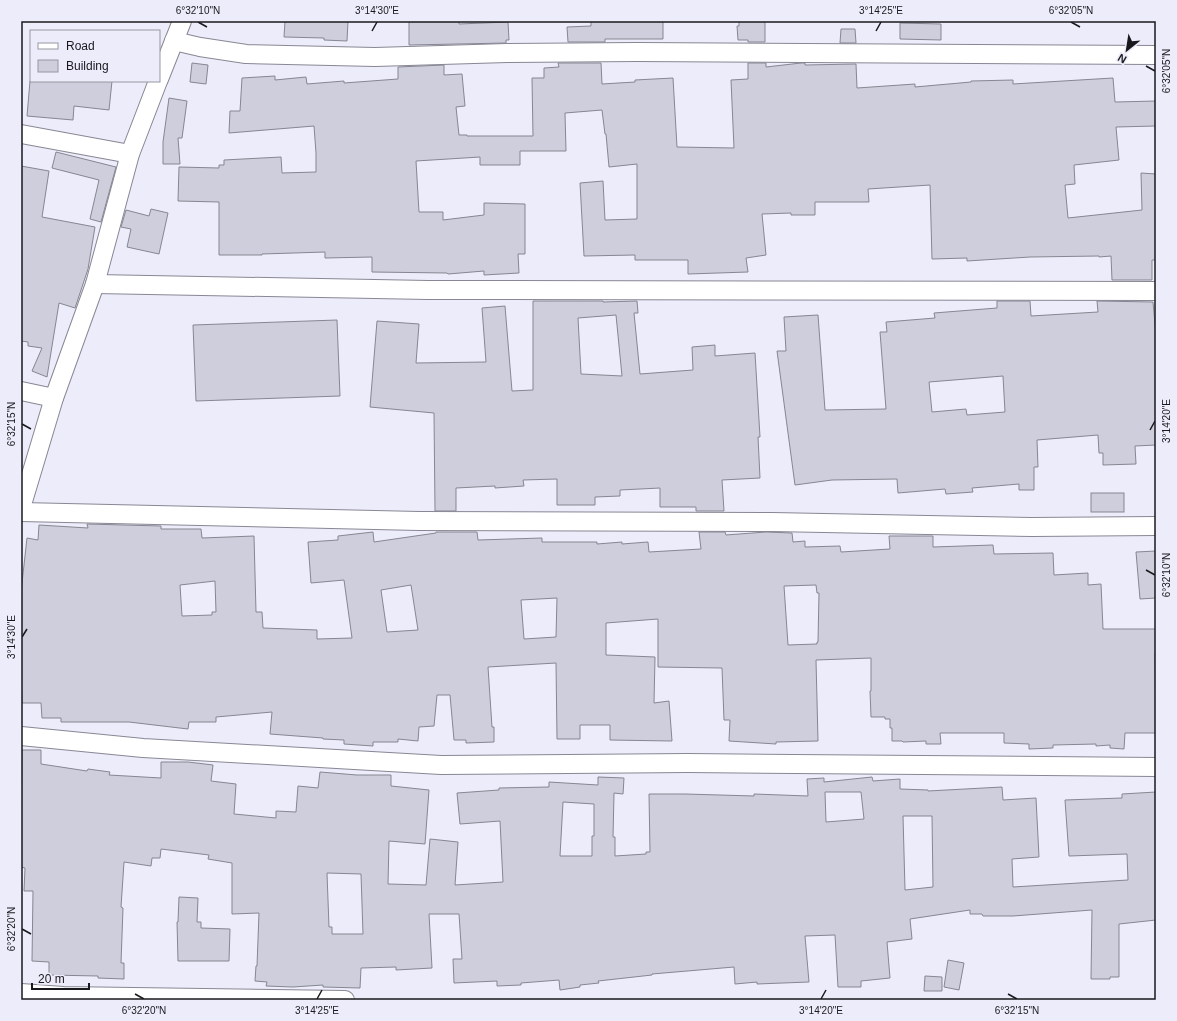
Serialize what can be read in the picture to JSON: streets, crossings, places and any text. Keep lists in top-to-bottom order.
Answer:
{
  "legend": ["Road", "Building"],
  "scale_bar": "20 m",
  "north": "bottom left",
  "coordinates": [
    "6°32'10\"N",
    "3°14'30\"E",
    "3°14'25\"E",
    "6°32'05\"N",
    "3°14'20\"E",
    "6°32'15\"N",
    "6°32'20\"N"
  ]
}
